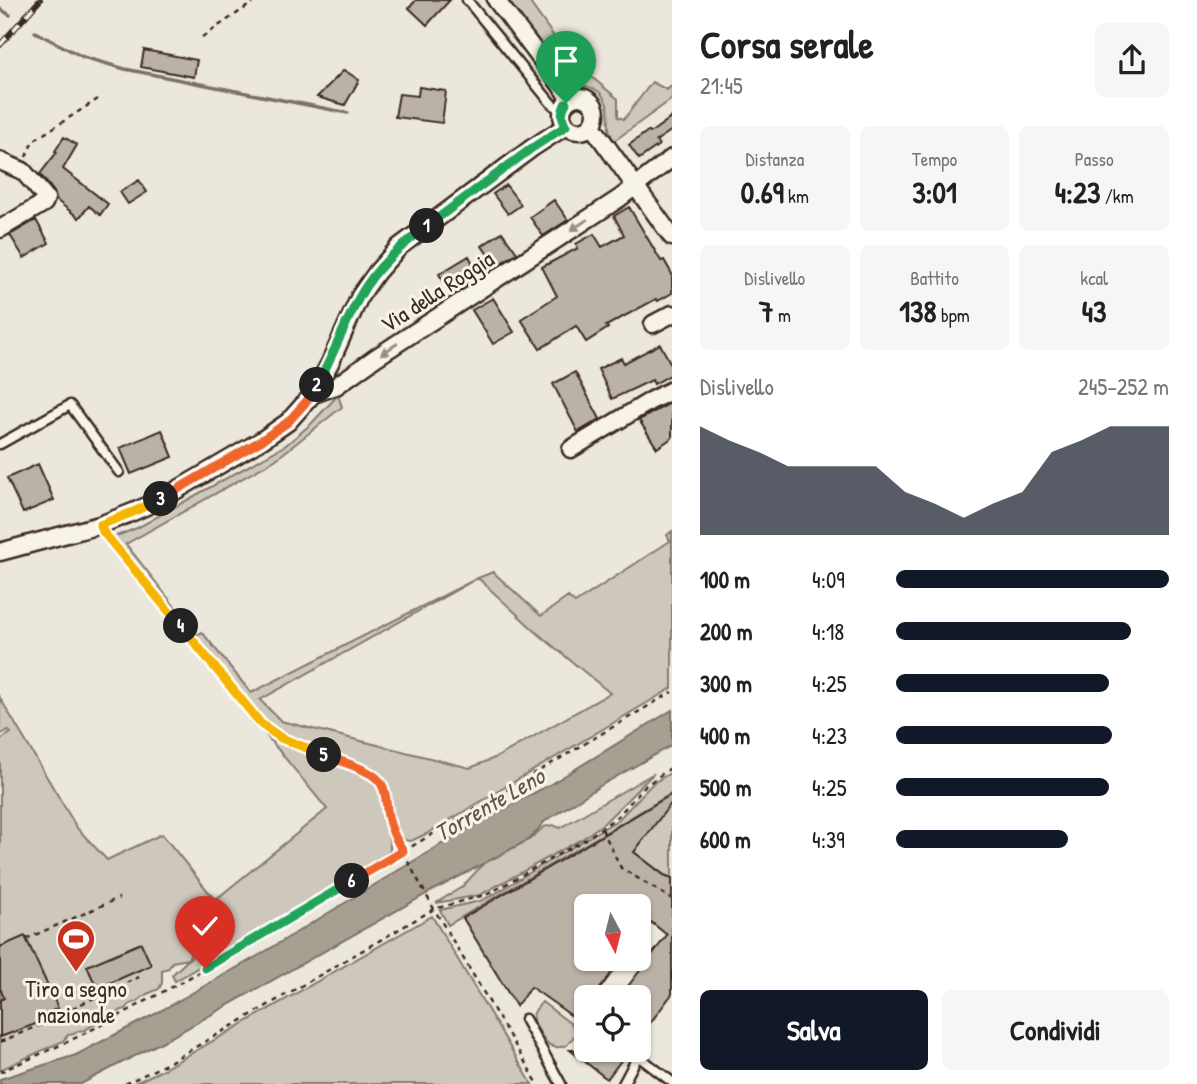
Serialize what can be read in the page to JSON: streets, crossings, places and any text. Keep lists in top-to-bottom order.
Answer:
{
  "streets": {
    "street": ["Via della Roggia"]
  },
  "water": ["Torrente Leno"],
  "places": {
    "sports": ["Tiro a segno nazionale"]
  },
  "north": "bottom",
  "page": {
    "heading": ["Corsa serale", "21:45"],
    "stats": [
      ["Distanza", "0.69 km"],
      ["Tempo", "3:01"],
      ["Passo", "4:23 /km"],
      ["Dislivello", "7 m"],
      ["Battito", "138 bpm"],
      ["kcal", "43"]
    ],
    "pins": [
      "1",
      "2",
      "3",
      "4",
      "5",
      "6"
    ],
    "chart": ["Dislivello", "245–252 m"],
    "list": [
      {
        "name": "100 m",
        "note": "4:09"
      },
      {
        "name": "200 m",
        "note": "4:18"
      },
      {
        "name": "300 m",
        "note": "4:25"
      },
      {
        "name": "400 m",
        "note": "4:23"
      },
      {
        "name": "500 m",
        "note": "4:25"
      },
      {
        "name": "600 m",
        "note": "4:39"
      }
    ],
    "buttons": ["Salva", "Condividi"]
  }
}
